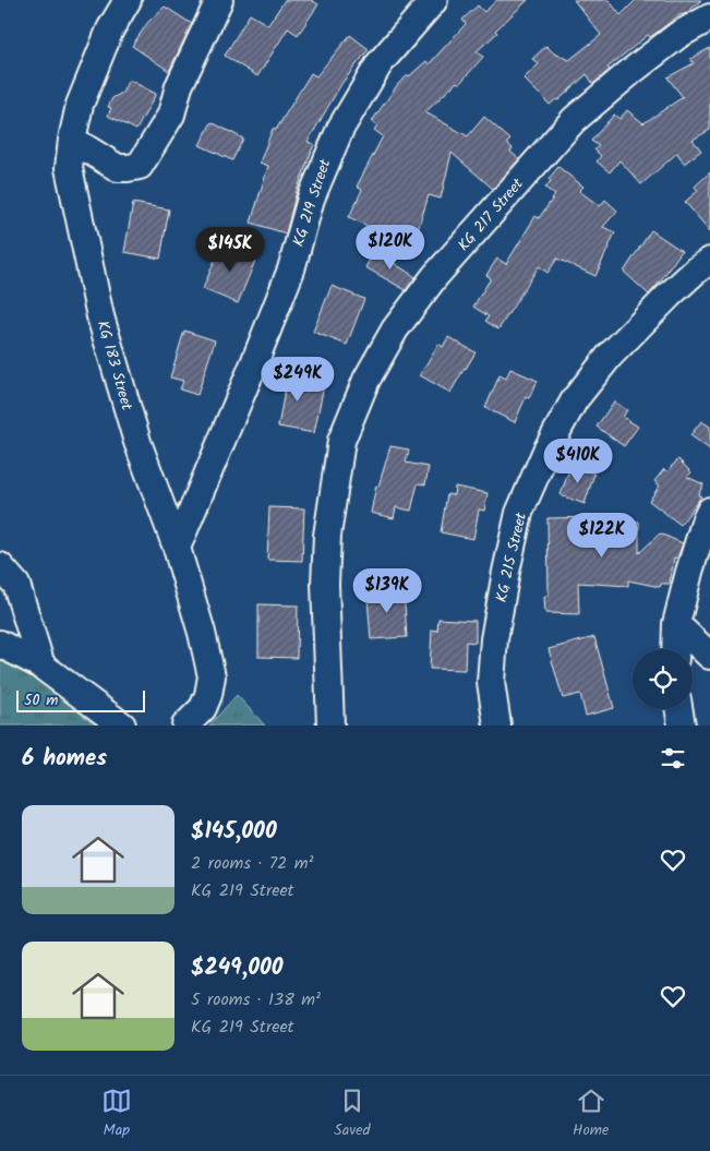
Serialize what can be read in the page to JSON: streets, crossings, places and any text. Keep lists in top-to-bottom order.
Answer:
{
  "streets": {
    "street": [
      "KG 219 Street",
      "KG 217 Street",
      "KG 183 Street",
      "KG 215 Street"
    ]
  },
  "crossings": [
    ["KG 219 Street", "KG 183 Street"]
  ],
  "scale_bar": "50 m",
  "page": {
    "price": [
      "$120K",
      "$145K",
      "$249K",
      "$410K",
      "$122K",
      "$139K"
    ],
    "scale": "50 m",
    "heading": "6 homes",
    "list": [
      {
        "name": "$145,000",
        "note": "2 rooms · 72 m² · KG 219 Street"
      },
      {
        "name": "$249,000",
        "note": "5 rooms · 138 m² · KG 219 Street"
      }
    ],
    "tabs": ["Map", "Saved", "Home"]
  }
}
